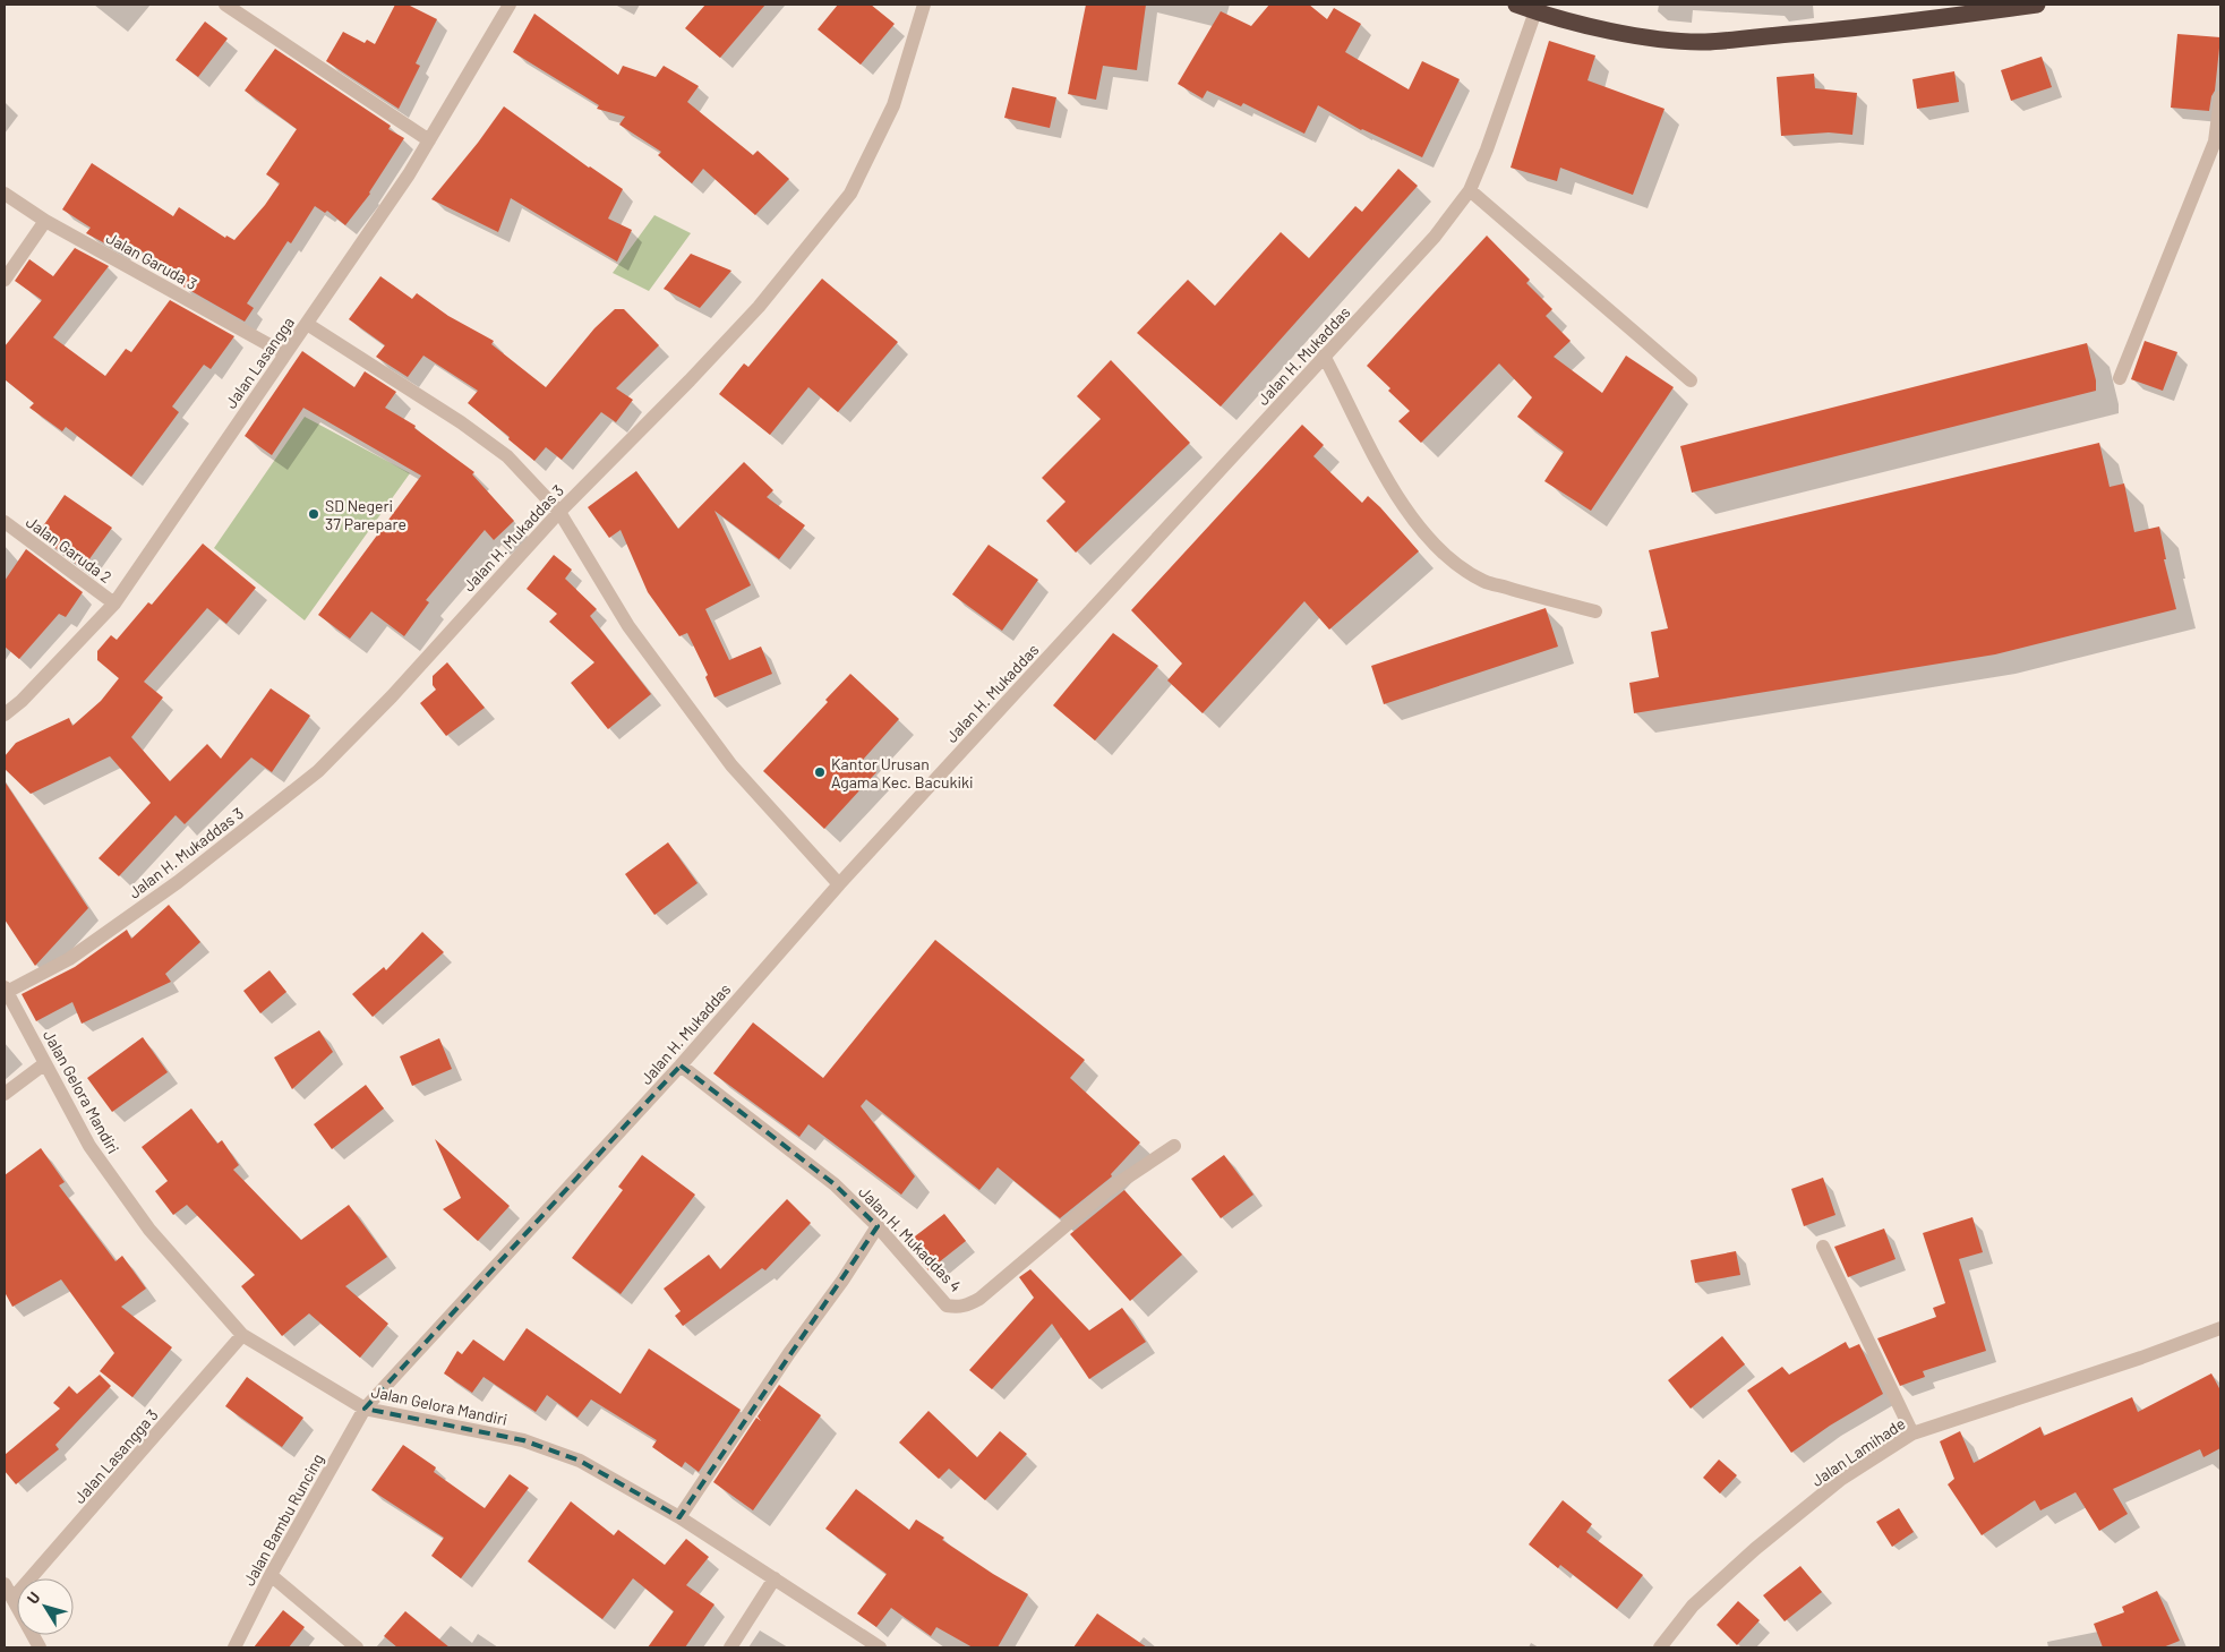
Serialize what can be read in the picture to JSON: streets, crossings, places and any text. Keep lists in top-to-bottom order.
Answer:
{
  "streets": {
    "street": [
      "Jalan Garuda 3",
      "Jalan H. Mukaddas",
      "Jalan Lasangga",
      "Jalan H. Mukaddas 3",
      "Jalan Garuda 2",
      "Jalan Gelora Mandiri",
      "Jalan H. Mukaddas 4",
      "Jalan Lamihade",
      "Jalan Lasangga 3",
      "Jalan Bambu Runcing"
    ]
  },
  "crossings": [
    ["Jalan Garuda 3", "Jalan Lasangga"],
    ["Jalan H. Mukaddas", "Jalan Gelora Mandiri"],
    ["Jalan H. Mukaddas", "Jalan H. Mukaddas 4"],
    ["Jalan H. Mukaddas", "Jalan Bambu Runcing"],
    ["Jalan Lasangga", "Jalan Garuda 2"],
    ["Jalan H. Mukaddas 3", "Jalan Gelora Mandiri"],
    ["Jalan Gelora Mandiri", "Jalan Lasangga 3"],
    ["Jalan Gelora Mandiri", "Jalan Bambu Runcing"]
  ],
  "places": ["SD Negeri 37 Parepare", "Kantor Urusan Agama Kec. Bacukiki"],
  "north": "top left"
}
